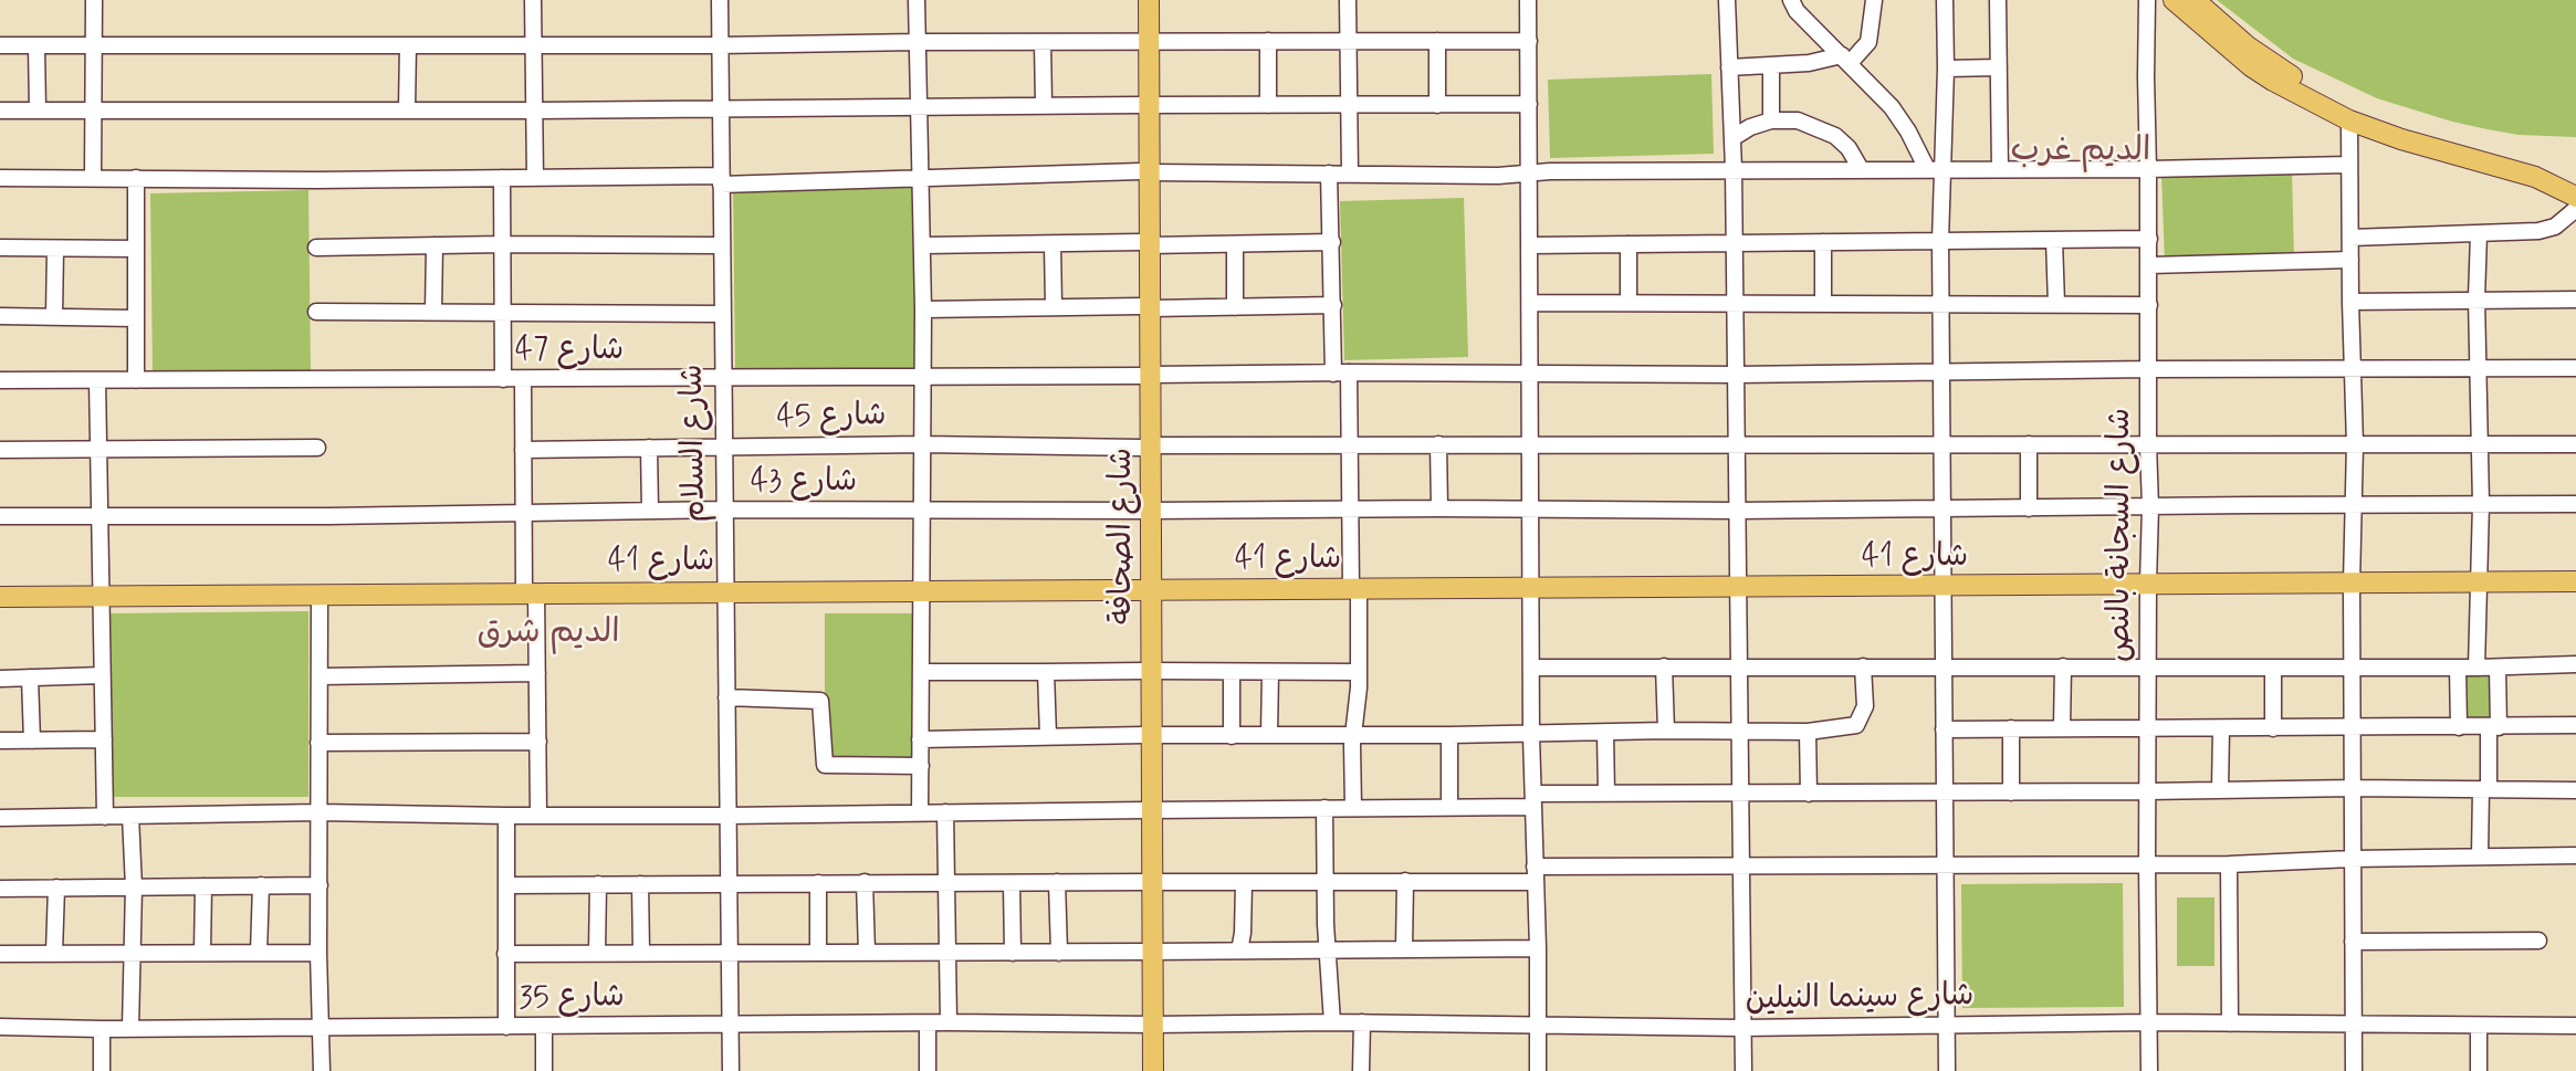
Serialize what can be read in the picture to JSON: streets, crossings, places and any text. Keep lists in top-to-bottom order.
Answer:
{
  "streets": {
    "main road": ["شارع الصحافة", "شارع 41"],
    "street": [
      "شارع 47",
      "شارع 45",
      "شارع السلام",
      "شارع 43",
      "شارع السجانة بالنص",
      "شارع 35",
      "شارع سينما النيلين"
    ]
  },
  "crossings": [
    ["شارع 47", "شارع السلام"],
    ["شارع 47", "شارع السجانة بالنص"],
    ["شارع 47", "شارع الصحافة"],
    ["شارع 45", "شارع السلام"],
    ["شارع 45", "شارع السجانة بالنص"],
    ["شارع 45", "شارع الصحافة"],
    ["شارع السلام", "شارع 43"],
    ["شارع السلام", "شارع 41"],
    ["شارع السلام", "شارع 35"],
    ["شارع 43", "شارع السجانة بالنص"],
    ["شارع 43", "شارع الصحافة"],
    ["شارع السجانة بالنص", "شارع 41"],
    ["شارع السجانة بالنص", "شارع سينما النيلين"],
    ["شارع الصحافة", "شارع 41"],
    ["شارع الصحافة", "شارع 35"],
    ["شارع الصحافة", "شارع سينما النيلين"],
    ["شارع 35", "شارع سينما النيلين"]
  ],
  "districts": ["الديم غرب", "الديم شرق"]
}
